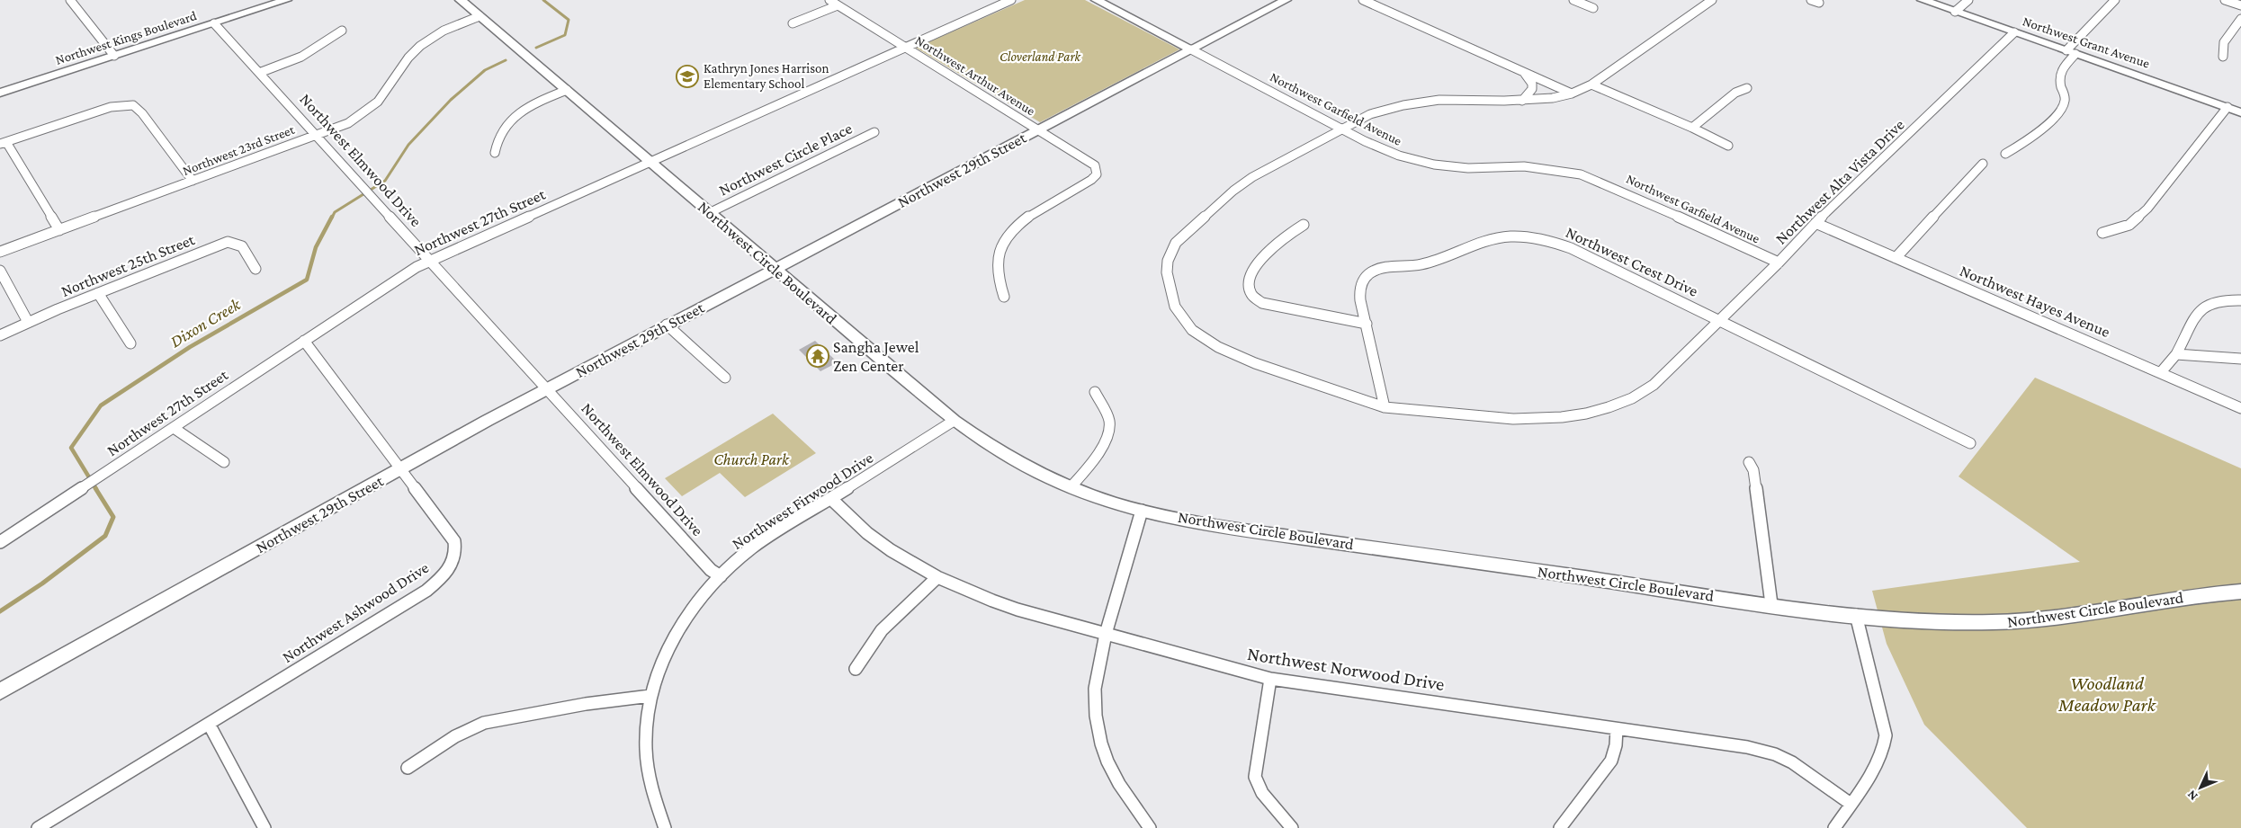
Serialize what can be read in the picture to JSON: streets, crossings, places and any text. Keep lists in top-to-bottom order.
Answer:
{
  "streets": {
    "main road": [
      "Northwest Kings Boulevard",
      "Northwest Grant Avenue",
      "Northwest Garfield Avenue",
      "Northwest 29th Street",
      "Northwest Circle Boulevard"
    ],
    "street": [
      "Northwest Arthur Avenue",
      "Northwest 23rd Street",
      "Northwest Circle Place",
      "Northwest Elmwood Drive",
      "Northwest Alta Vista Drive",
      "Northwest 27th Street",
      "Northwest Crest Drive",
      "Northwest 25th Street",
      "Northwest Hayes Avenue",
      "Northwest Firwood Drive",
      "Northwest Ashwood Drive",
      "Northwest Norwood Drive"
    ]
  },
  "crossings": [
    ["Northwest Kings Boulevard", "Northwest Elmwood Drive"],
    ["Northwest Grant Avenue", "Northwest Alta Vista Drive"],
    ["Northwest Arthur Avenue", "Northwest 29th Street"],
    ["Northwest Arthur Avenue", "Northwest 27th Street"],
    ["Northwest Garfield Avenue", "Northwest 29th Street"],
    ["Northwest Garfield Avenue", "Northwest Alta Vista Drive"],
    ["Northwest 23rd Street", "Northwest Elmwood Drive"],
    ["Northwest 23rd Street", "Northwest Circle Boulevard"],
    ["Northwest Circle Place", "Northwest Circle Boulevard"],
    ["Northwest Elmwood Drive", "Northwest 29th Street"],
    ["Northwest Elmwood Drive", "Northwest 27th Street"],
    ["Northwest Elmwood Drive", "Northwest Firwood Drive"],
    ["Northwest 29th Street", "Northwest Circle Boulevard"],
    ["Northwest 29th Street", "Northwest Ashwood Drive"],
    ["Northwest Alta Vista Drive", "Northwest Crest Drive"],
    ["Northwest Alta Vista Drive", "Northwest Hayes Avenue"],
    ["Northwest 27th Street", "Northwest Circle Boulevard"],
    ["Northwest 27th Street", "Northwest Ashwood Drive"],
    ["Northwest Circle Boulevard", "Northwest Firwood Drive"],
    ["Northwest Firwood Drive", "Northwest Norwood Drive"]
  ],
  "water": ["Dixon Creek"],
  "parks": ["Cloverland Park", "Church Park", "Woodland Meadow Park"],
  "places": {
    "school or university": ["Kathryn Jones Harrison Elementary School"],
    "temple": ["Sangha Jewel Zen Center"]
  },
  "north": "bottom left"
}
